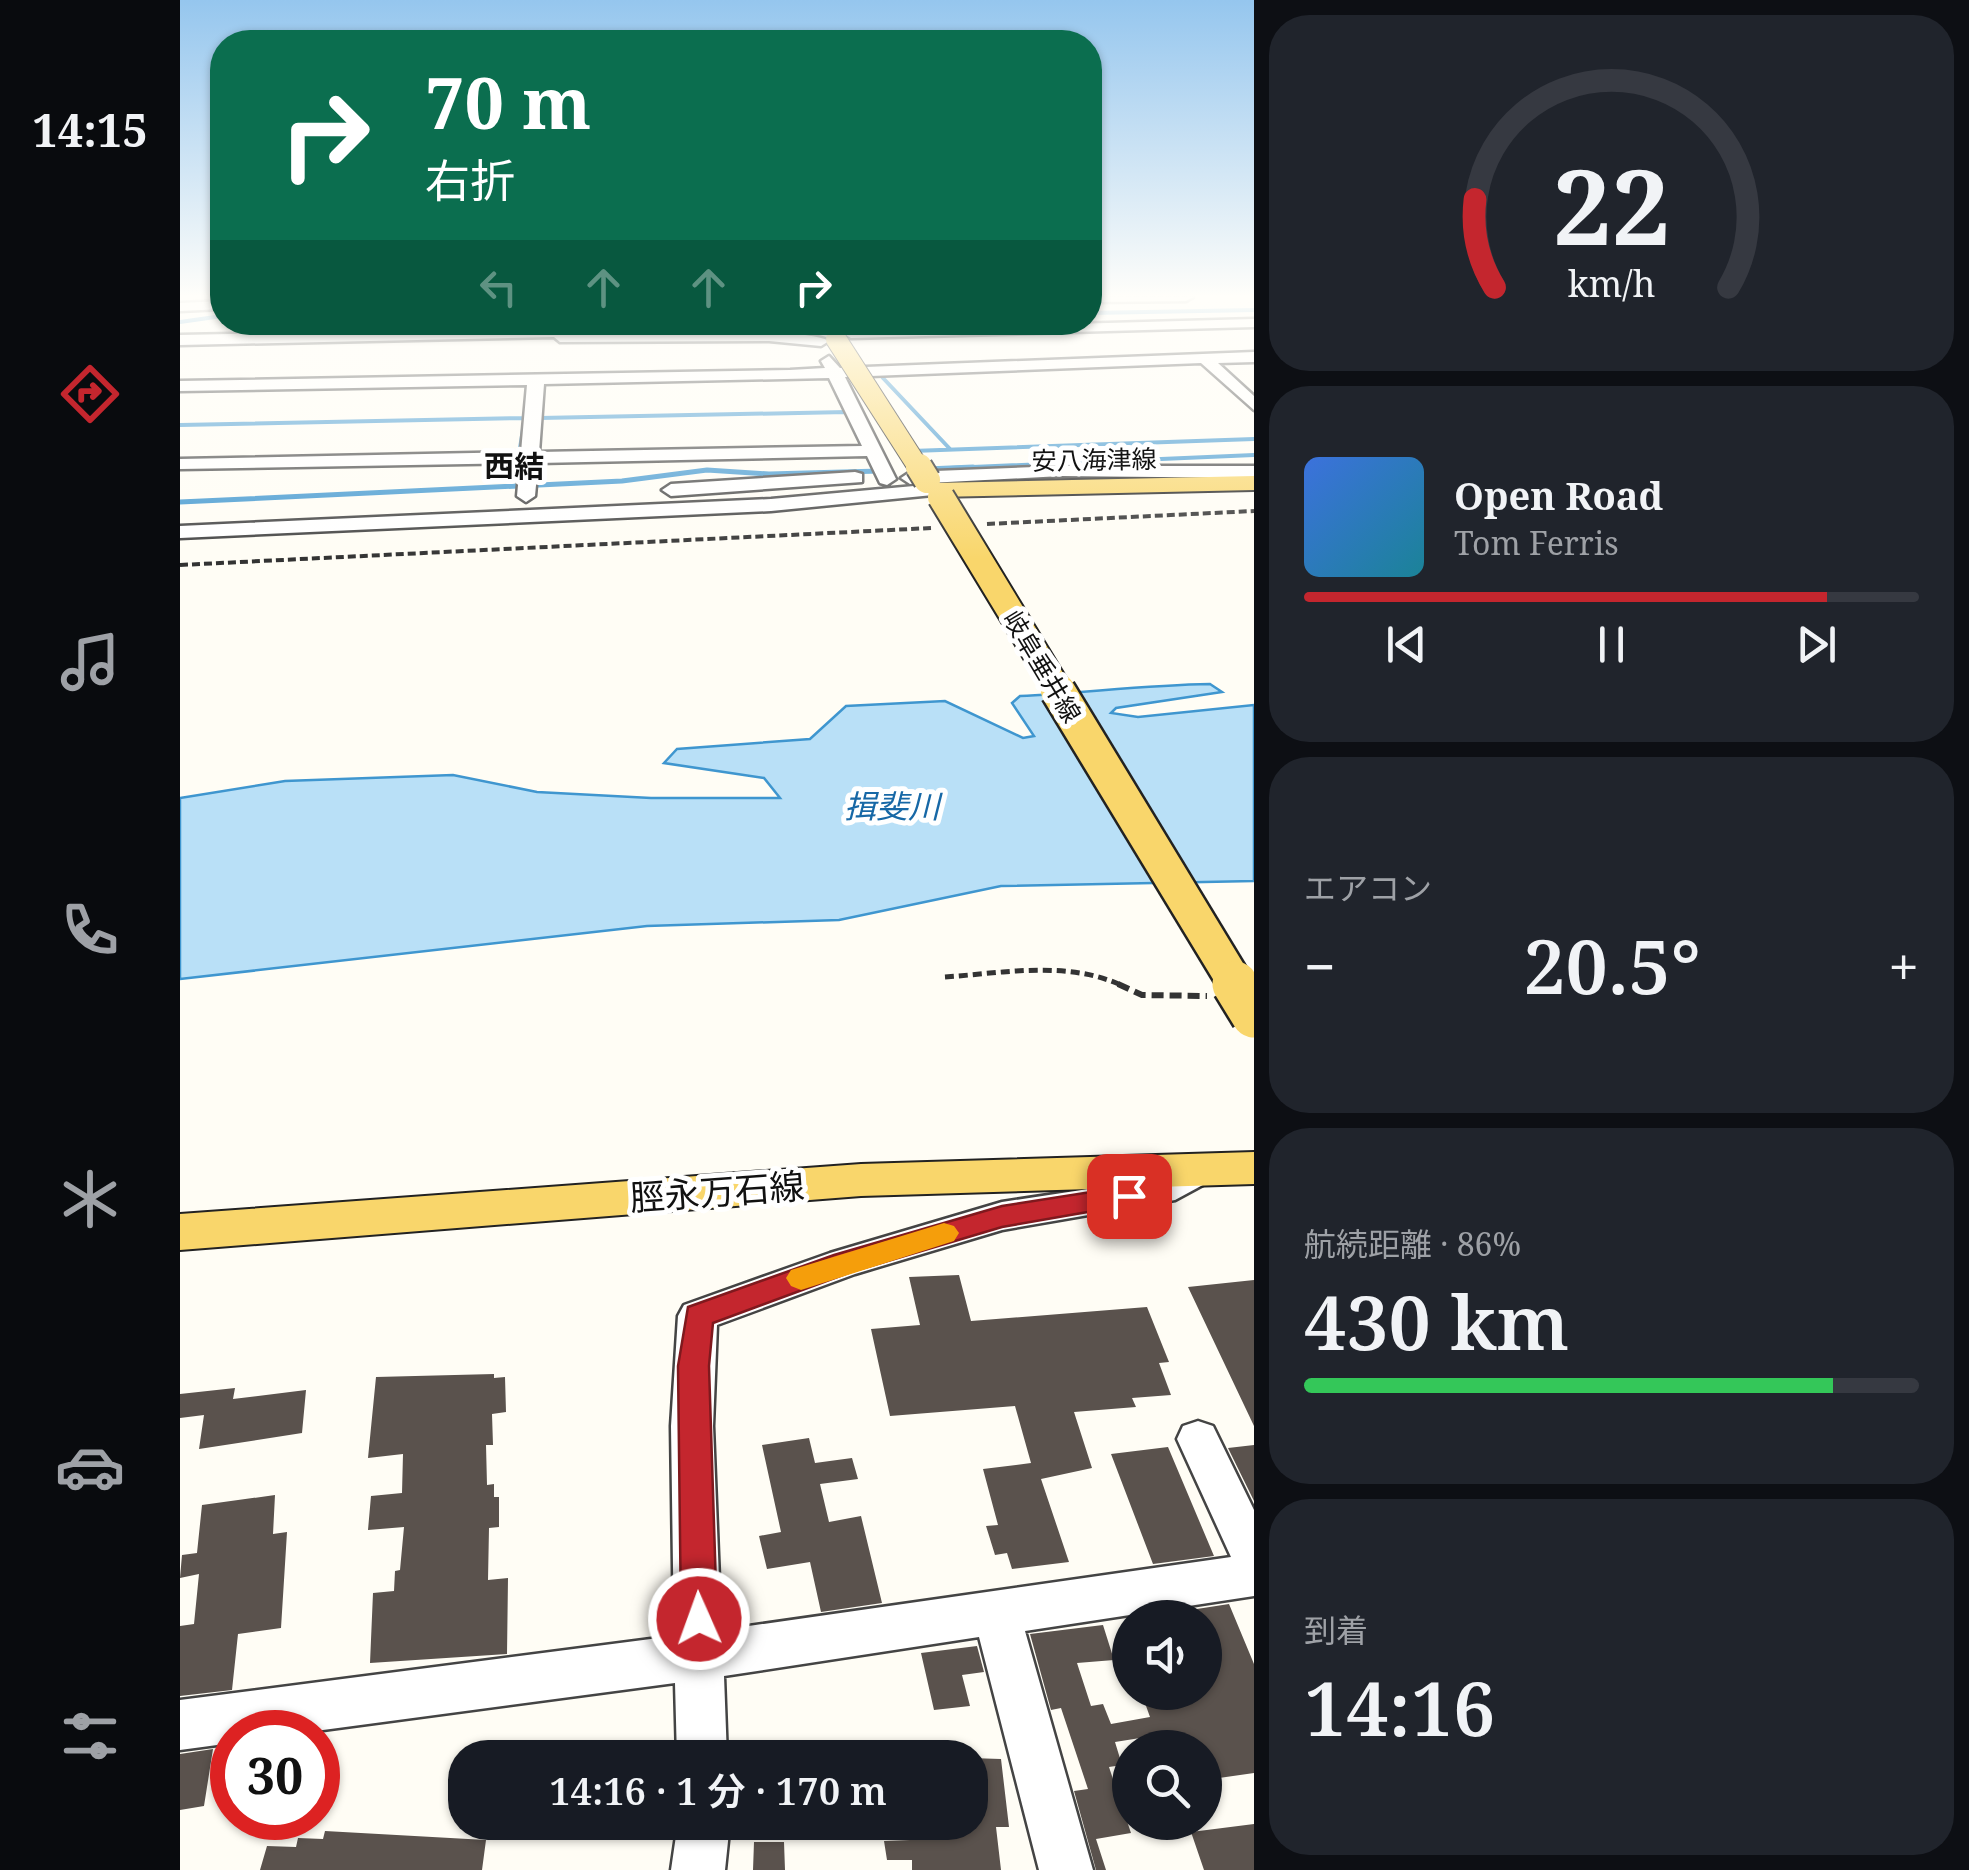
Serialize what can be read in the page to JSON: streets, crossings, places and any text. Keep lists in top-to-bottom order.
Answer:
{
  "streets": {
    "main road": ["安八海津線", "岐阜垂井線", "脛永万石線"]
  },
  "crossings": [
    ["安八海津線", "岐阜垂井線"]
  ],
  "districts": ["西結"],
  "water": ["揖斐川"],
  "page": {
    "tabs": "14:15",
    "turn": ["70 m", "右折"],
    "song": ["Open Road", "Tom Ferris"],
    "tile": [
      "エアコン",
      ["航続距離 · 86%", "430 km"],
      ["到着", "14:16"]
    ],
    "heat": ["−", "20.5°", "+"],
    "limit": "30",
    "trip": "14:16 · 1 分 · 170 m",
    "gauge": ["22", "km/h"]
  }
}
